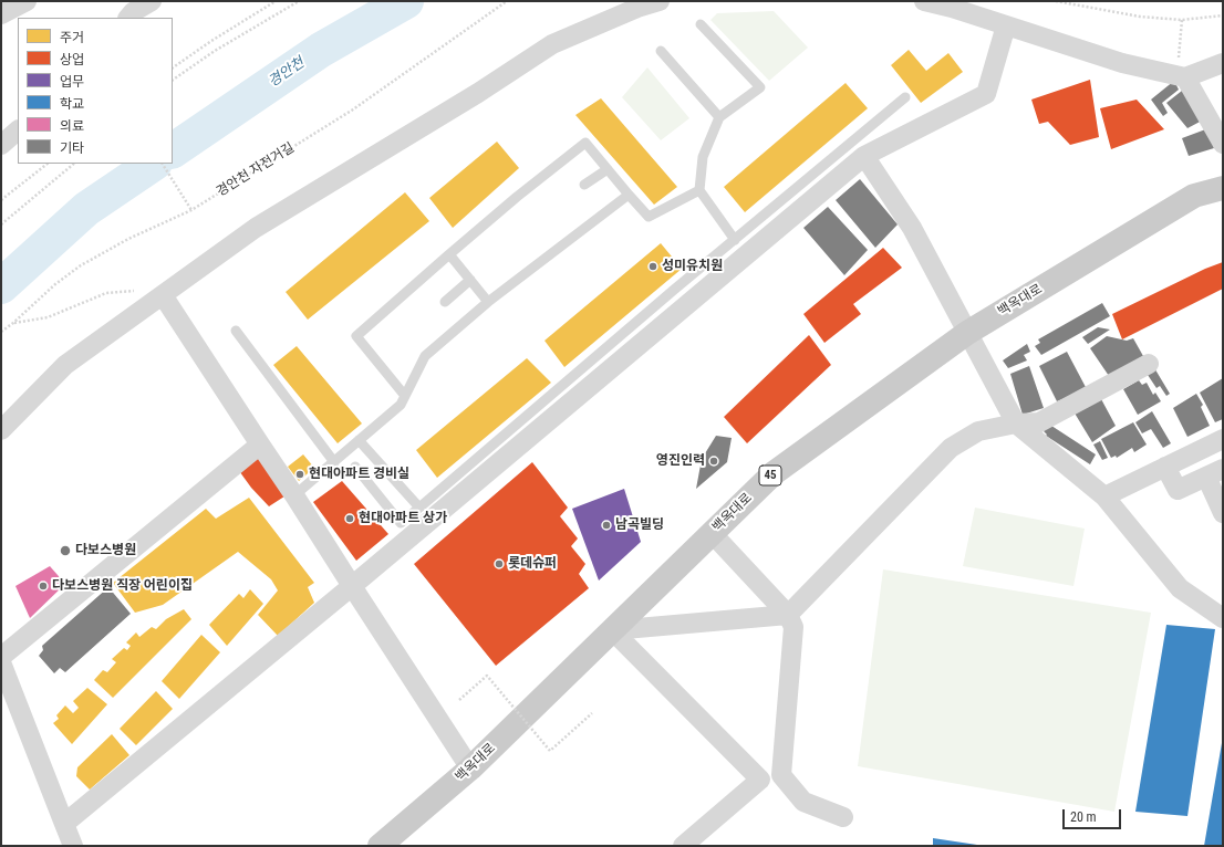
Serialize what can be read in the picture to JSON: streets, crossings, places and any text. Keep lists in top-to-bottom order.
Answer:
{
  "streets": {
    "main road": ["백옥대로", "45"],
    "path": ["경안천 자전거길"]
  },
  "water": ["경안천"],
  "places": [
    "성미유치원",
    "영진인력",
    "현대아파트 경비실",
    "현대아파트 상가",
    "남곡빌딩",
    "다보스병원",
    "롯데슈퍼",
    "다보스병원 직장 어린이집"
  ],
  "legend": [
    "주거",
    "상업",
    "업무",
    "학교",
    "의료",
    "기타"
  ],
  "scale_bar": "20 m"
}
